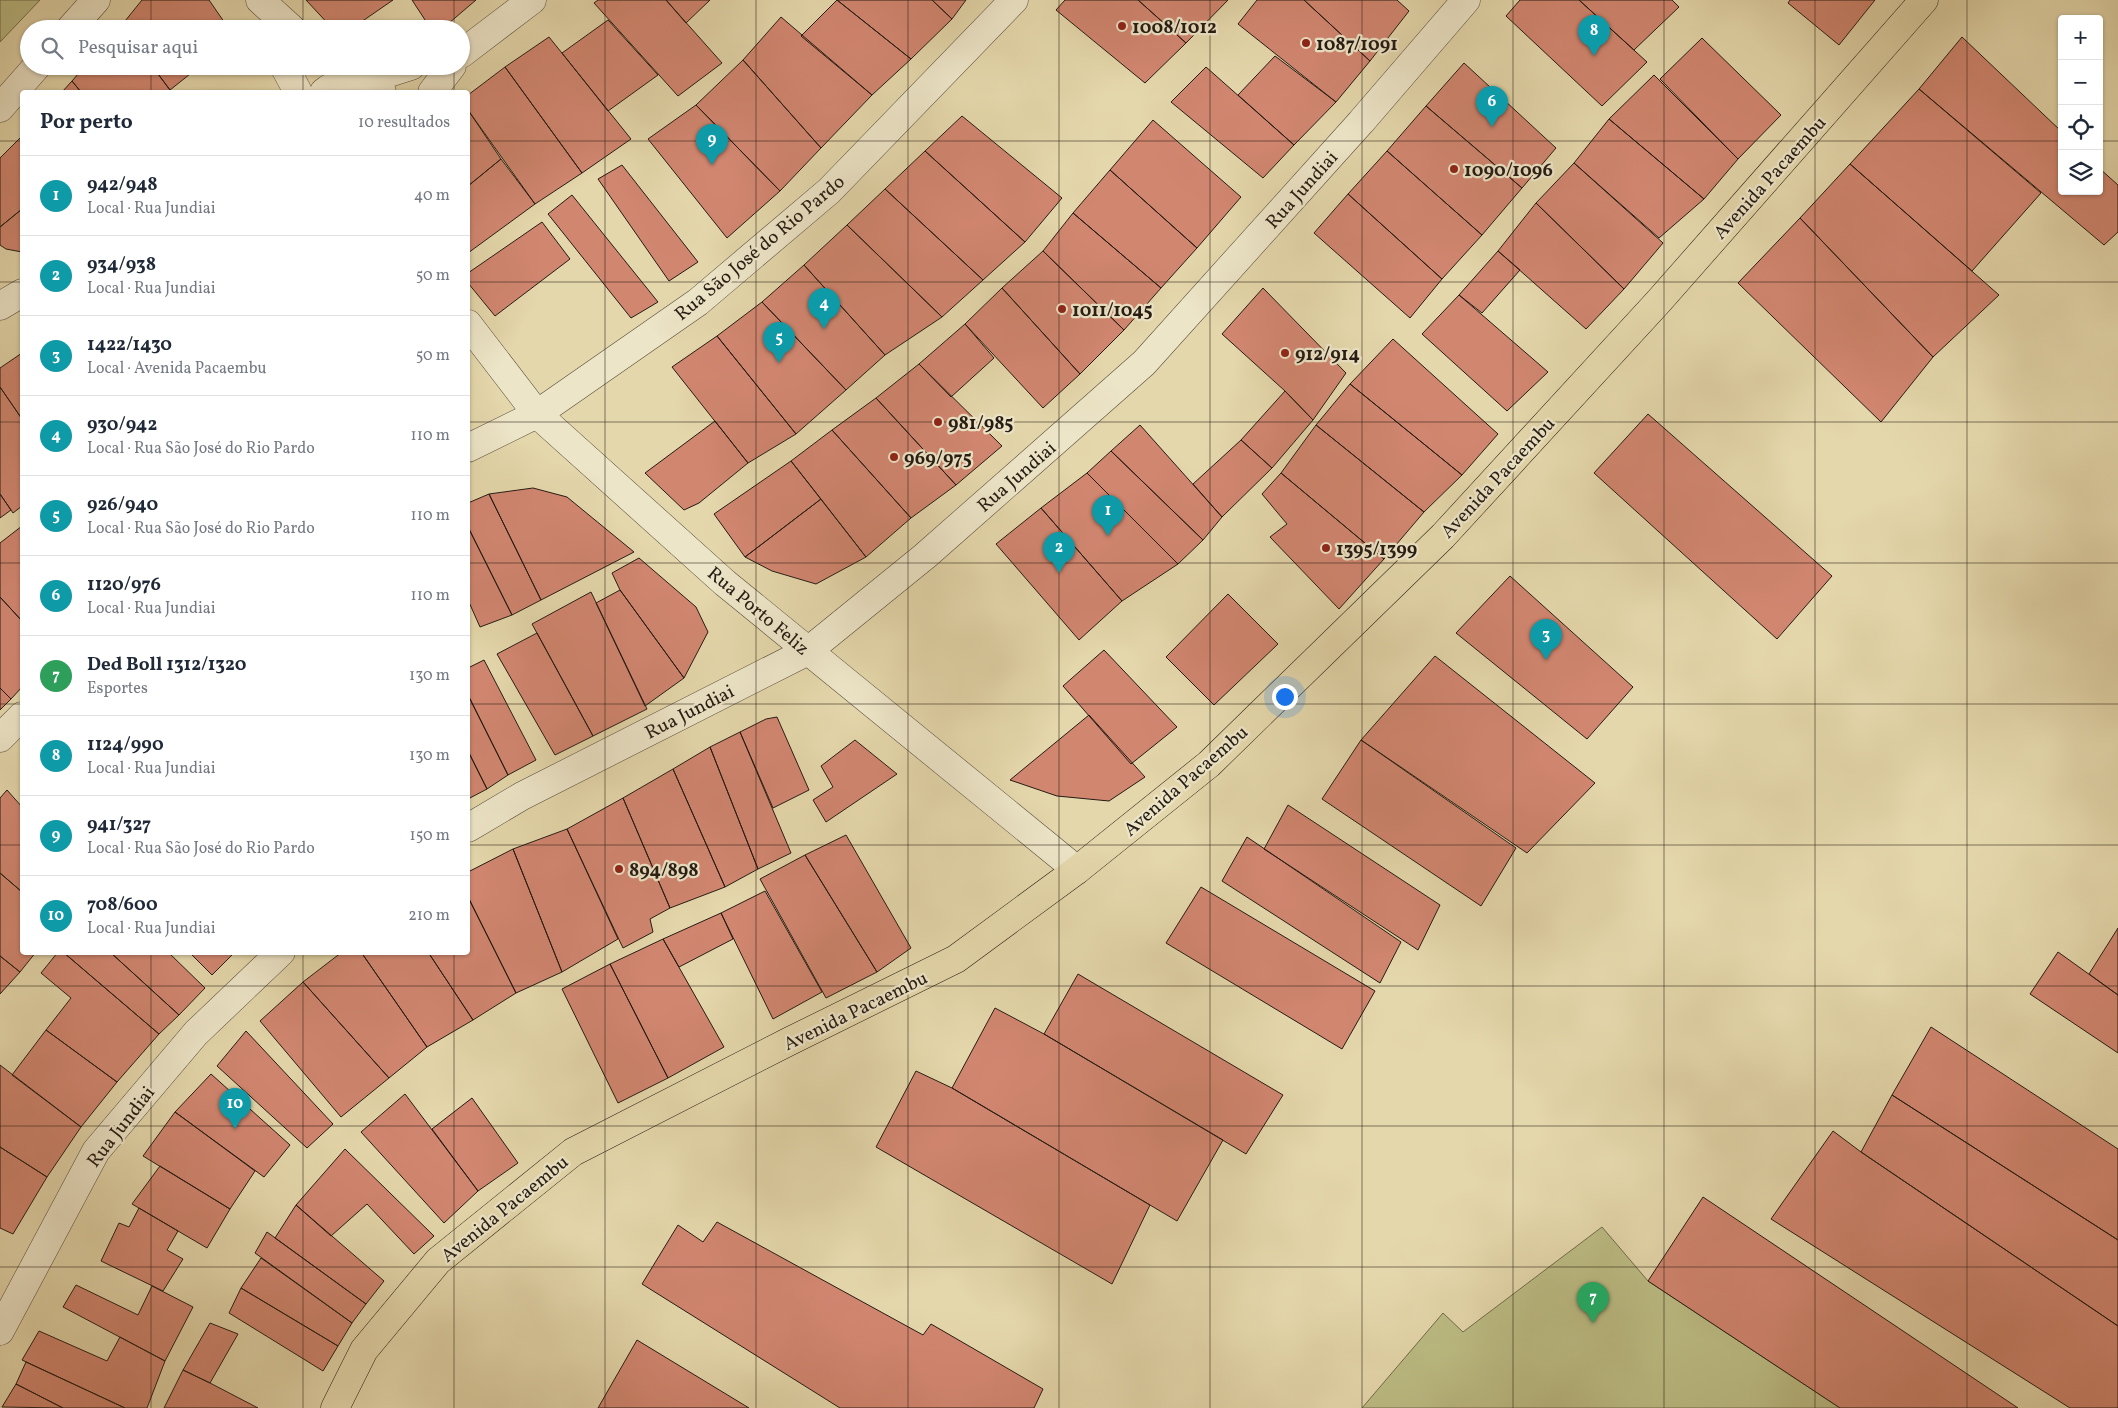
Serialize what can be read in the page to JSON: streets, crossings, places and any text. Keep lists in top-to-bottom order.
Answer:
{
  "streets": {
    "main road": ["Avenida Pacaembu"],
    "street": ["Rua Jundiai", "Rua São José do Rio Pardo", "Rua Porto Feliz"]
  },
  "crossings": [
    ["Avenida Pacaembu", "Rua Porto Feliz"],
    ["Rua Jundiai", "Rua Porto Feliz"],
    ["Rua São José do Rio Pardo", "Rua Porto Feliz"]
  ],
  "places": [
    "1008/1012",
    "1087/1091",
    "1090/1096",
    "1011/1045",
    "912/914",
    "981/985",
    "969/975",
    "1395/1399",
    "894/898"
  ],
  "page": {
    "map_buttons": ["+", "−"],
    "pins": [
      "8",
      "6",
      "9",
      "4",
      "5",
      "1",
      "2",
      "3",
      "10",
      "7"
    ],
    "search": "Pesquisar aqui",
    "heading": ["Por perto", "10 resultados"],
    "list": [
      {
        "mark": "1",
        "name": "942/948",
        "note": "Local · Rua Jundiai",
        "value": "40 m"
      },
      {
        "mark": "2",
        "name": "934/938",
        "note": "Local · Rua Jundiai",
        "value": "50 m"
      },
      {
        "mark": "3",
        "name": "1422/1430",
        "note": "Local · Avenida Pacaembu",
        "value": "50 m"
      },
      {
        "mark": "4",
        "name": "930/942",
        "note": "Local · Rua São José do Rio Pardo",
        "value": "110 m"
      },
      {
        "mark": "5",
        "name": "926/940",
        "note": "Local · Rua São José do Rio Pardo",
        "value": "110 m"
      },
      {
        "mark": "6",
        "name": "1120/976",
        "note": "Local · Rua Jundiai",
        "value": "110 m"
      },
      {
        "mark": "7",
        "name": "Ded Boll 1312/1320",
        "note": "Esportes",
        "value": "130 m"
      },
      {
        "mark": "8",
        "name": "1124/990",
        "note": "Local · Rua Jundiai",
        "value": "130 m"
      },
      {
        "mark": "9",
        "name": "941/327",
        "note": "Local · Rua São José do Rio Pardo",
        "value": "150 m"
      },
      {
        "mark": "10",
        "name": "708/600",
        "note": "Local · Rua Jundiai",
        "value": "210 m"
      }
    ]
  }
}
